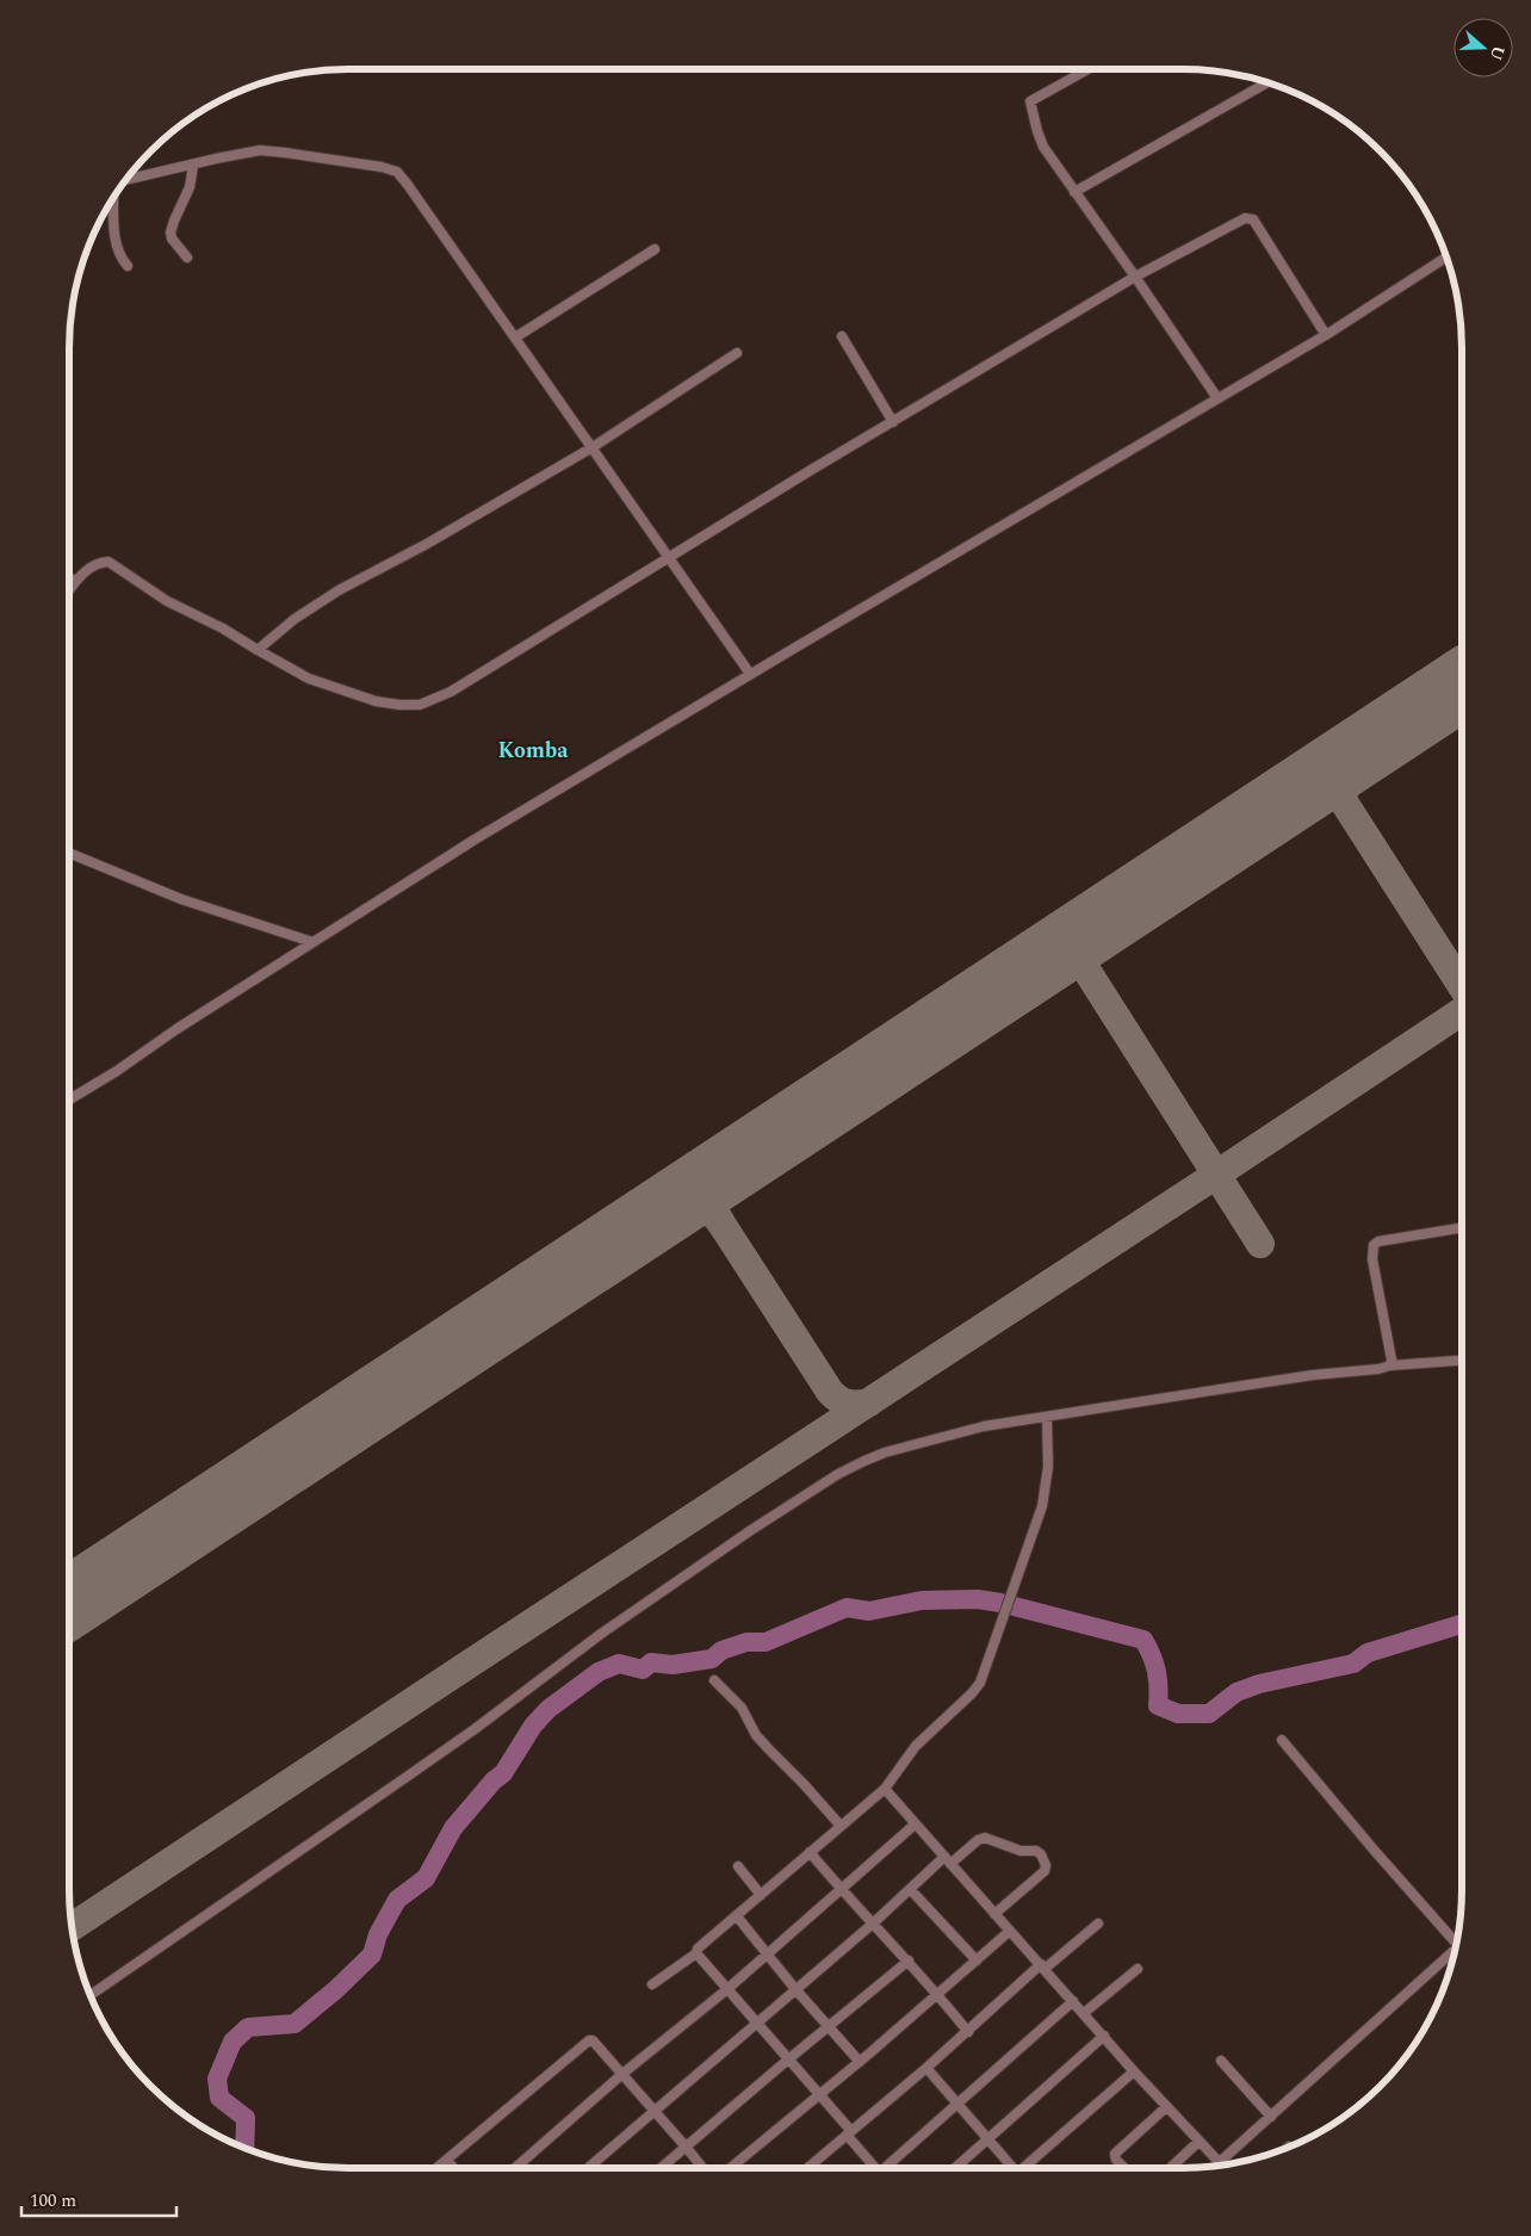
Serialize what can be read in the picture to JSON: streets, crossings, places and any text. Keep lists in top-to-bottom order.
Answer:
{
  "districts": ["Komba"],
  "scale_bar": "100 m",
  "north": "right"
}
